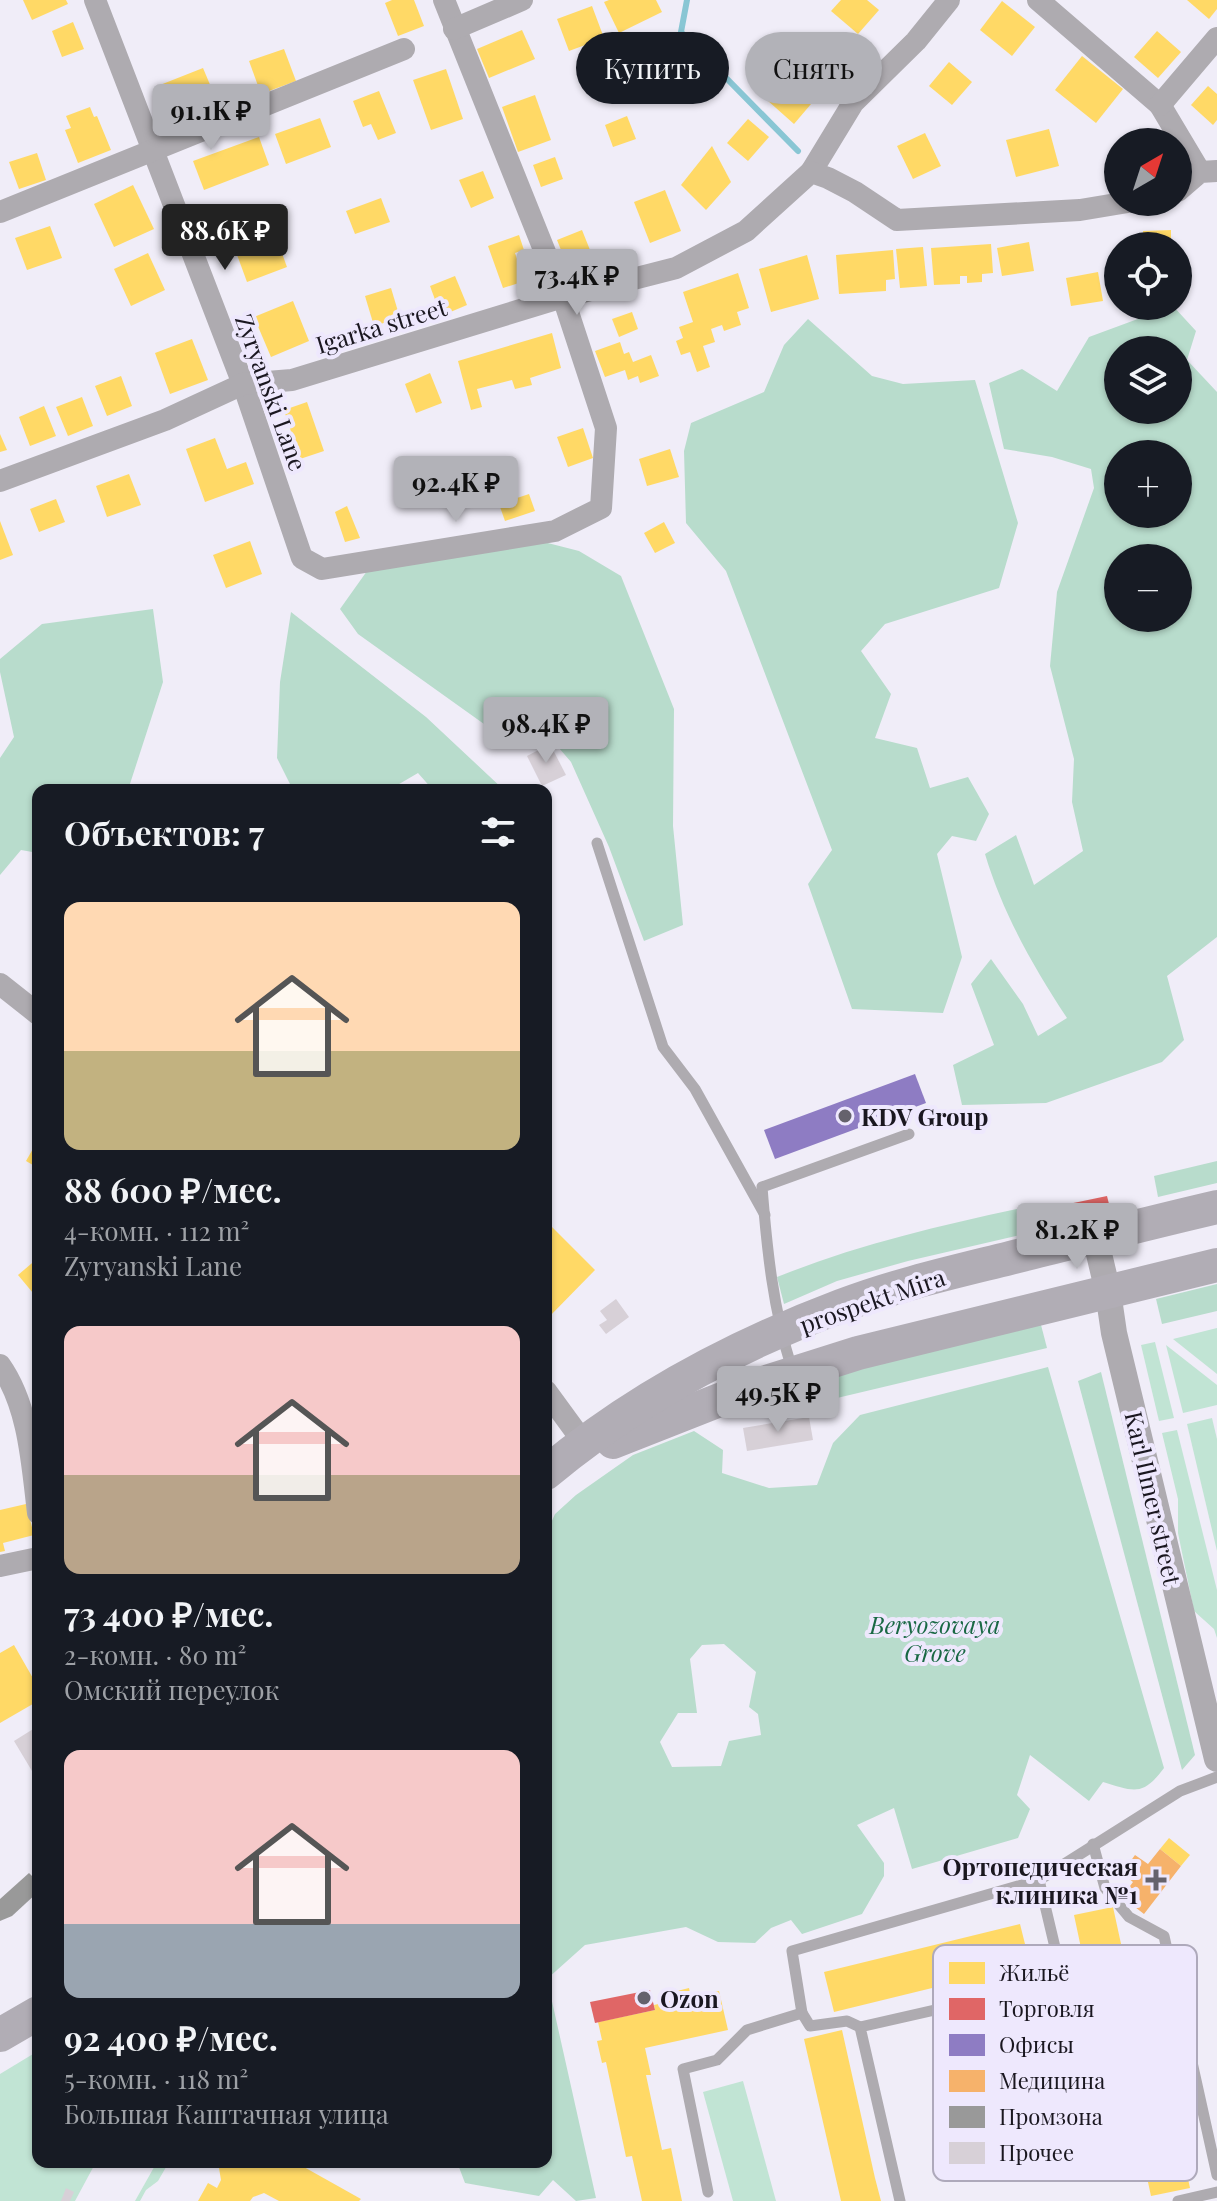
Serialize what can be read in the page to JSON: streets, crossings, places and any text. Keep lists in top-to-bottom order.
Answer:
{
  "streets": {
    "main road": ["prospekt Mira"],
    "street": ["Igarka street", "Zyryanski Lane", "Karl Ilmer street"]
  },
  "crossings": [
    ["Igarka street", "Zyryanski Lane"],
    ["prospekt Mira", "Karl Ilmer street"]
  ],
  "parks": ["Beryozovaya Grove"],
  "places": {
    "other": ["KDV Group", "Ozon"],
    "health": ["Ортопедическая клиника №1"]
  },
  "legend": [
    "Жильё",
    "Торговля",
    "Офисы",
    "Медицина",
    "Промзона",
    "Прочее"
  ],
  "north": "top right",
  "page": {
    "chip": ["Купить", "Снять"],
    "price": [
      "91.1K ₽",
      "88.6K ₽",
      "73.4K ₽",
      "92.4K ₽",
      "98.4K ₽",
      "81.2K ₽",
      "49.5K ₽"
    ],
    "map_buttons": ["+", "−"],
    "heading": "Объектов: 7",
    "list": [
      {
        "name": "88 600 ₽/мес.",
        "note": "4-комн. · 112 m² · Zyryanski Lane"
      },
      {
        "name": "73 400 ₽/мес.",
        "note": "2-комн. · 80 m² · Омский переулок"
      },
      {
        "name": "92 400 ₽/мес.",
        "note": "5-комн. · 118 m² · Большая Каштачная улица"
      }
    ]
  }
}
